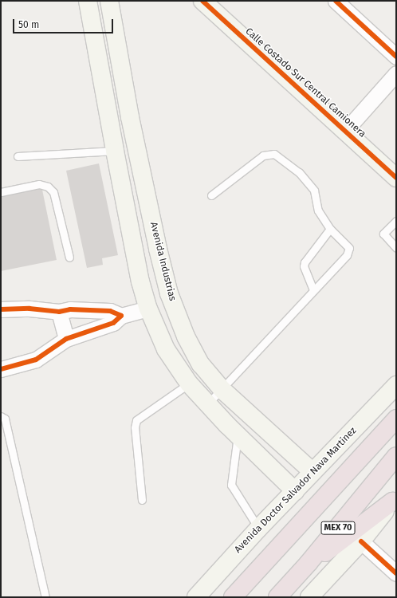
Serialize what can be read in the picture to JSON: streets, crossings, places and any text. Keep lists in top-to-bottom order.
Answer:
{
  "streets": {
    "highway": ["MEX 70"],
    "main road": ["Calle Costado Sur Central Camionera", "Avenida Industrias", "Avenida Doctor Salvador Nava Martínez"]
  },
  "crossings": [
    ["Avenida Industrias", "Avenida Doctor Salvador Nava Martínez"]
  ],
  "scale_bar": "50 m"
}
